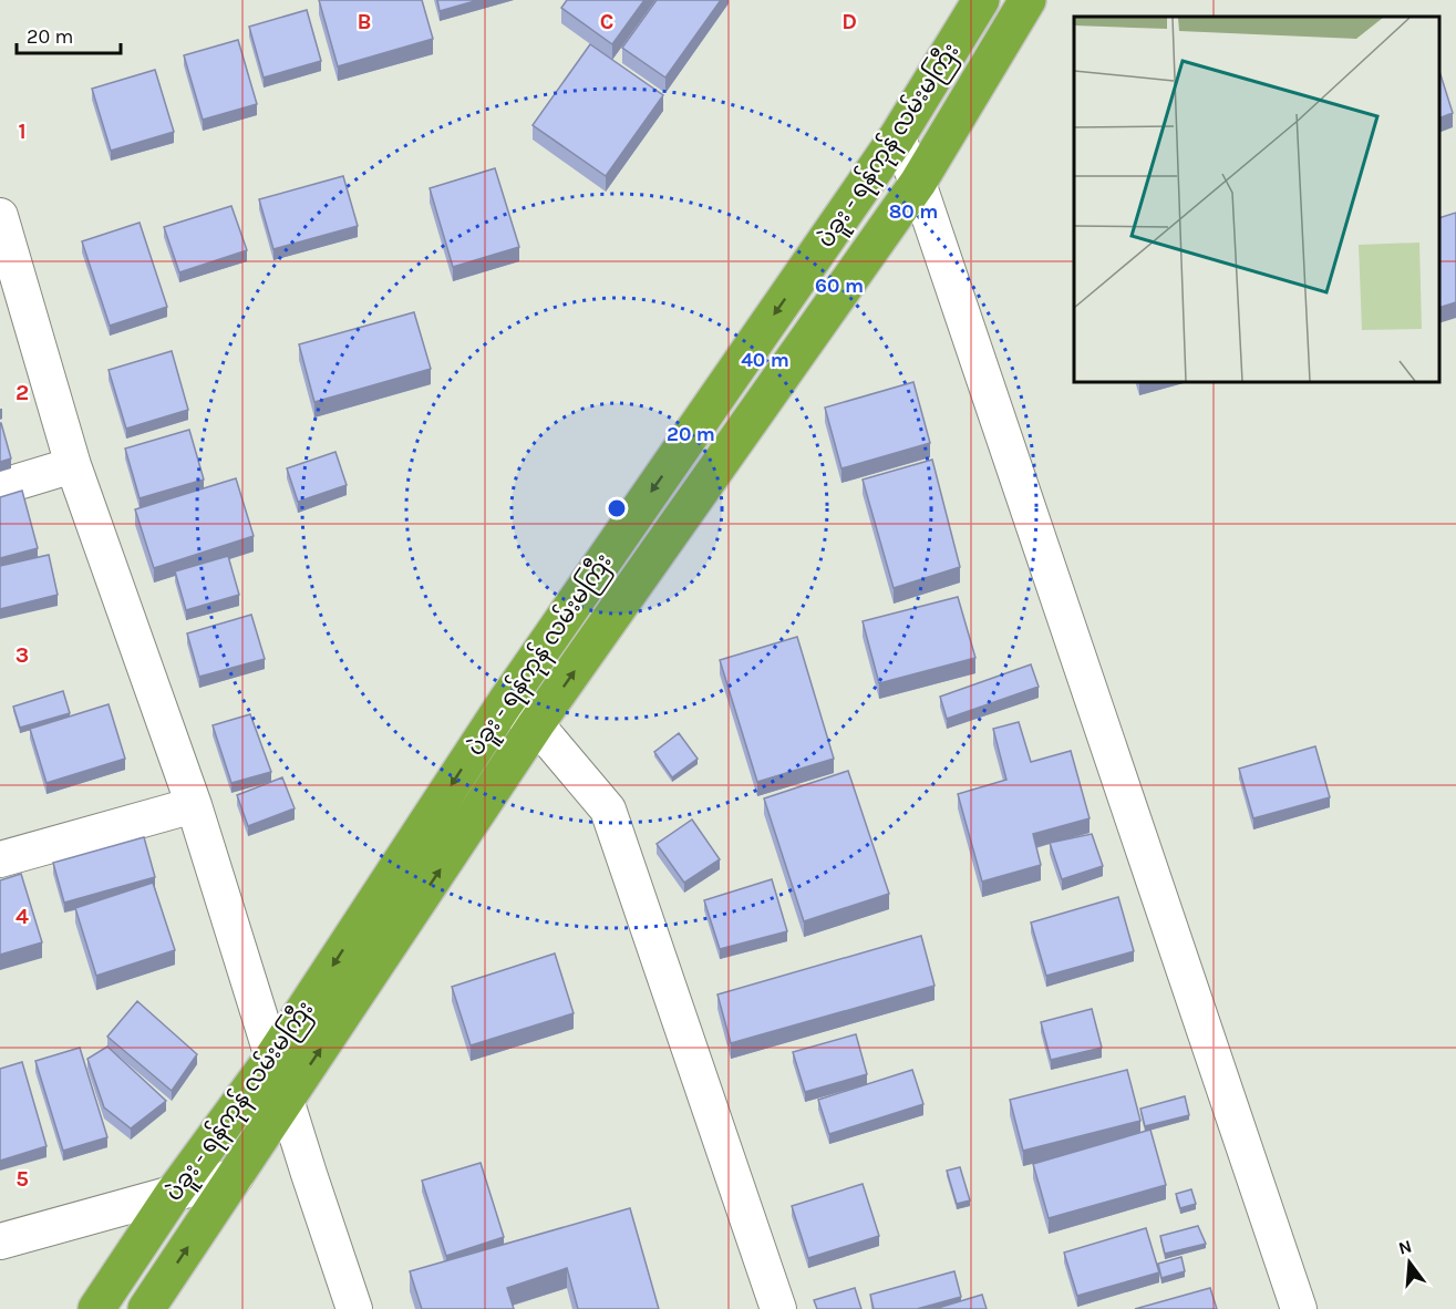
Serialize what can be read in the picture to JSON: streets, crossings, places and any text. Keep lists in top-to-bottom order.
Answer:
{
  "streets": {
    "highway": ["ပဲခူး - ရန်ကုန် လမ်းမကြီး"]
  },
  "scale_bar": "20 m",
  "north": "top",
  "grid": {
    "columns": ["B", "C", "D"],
    "rows": [
      "1",
      "2",
      "3",
      "4",
      "5"
    ]
  },
  "rings": [
    "80 m",
    "60 m",
    "40 m",
    "20 m"
  ]
}
